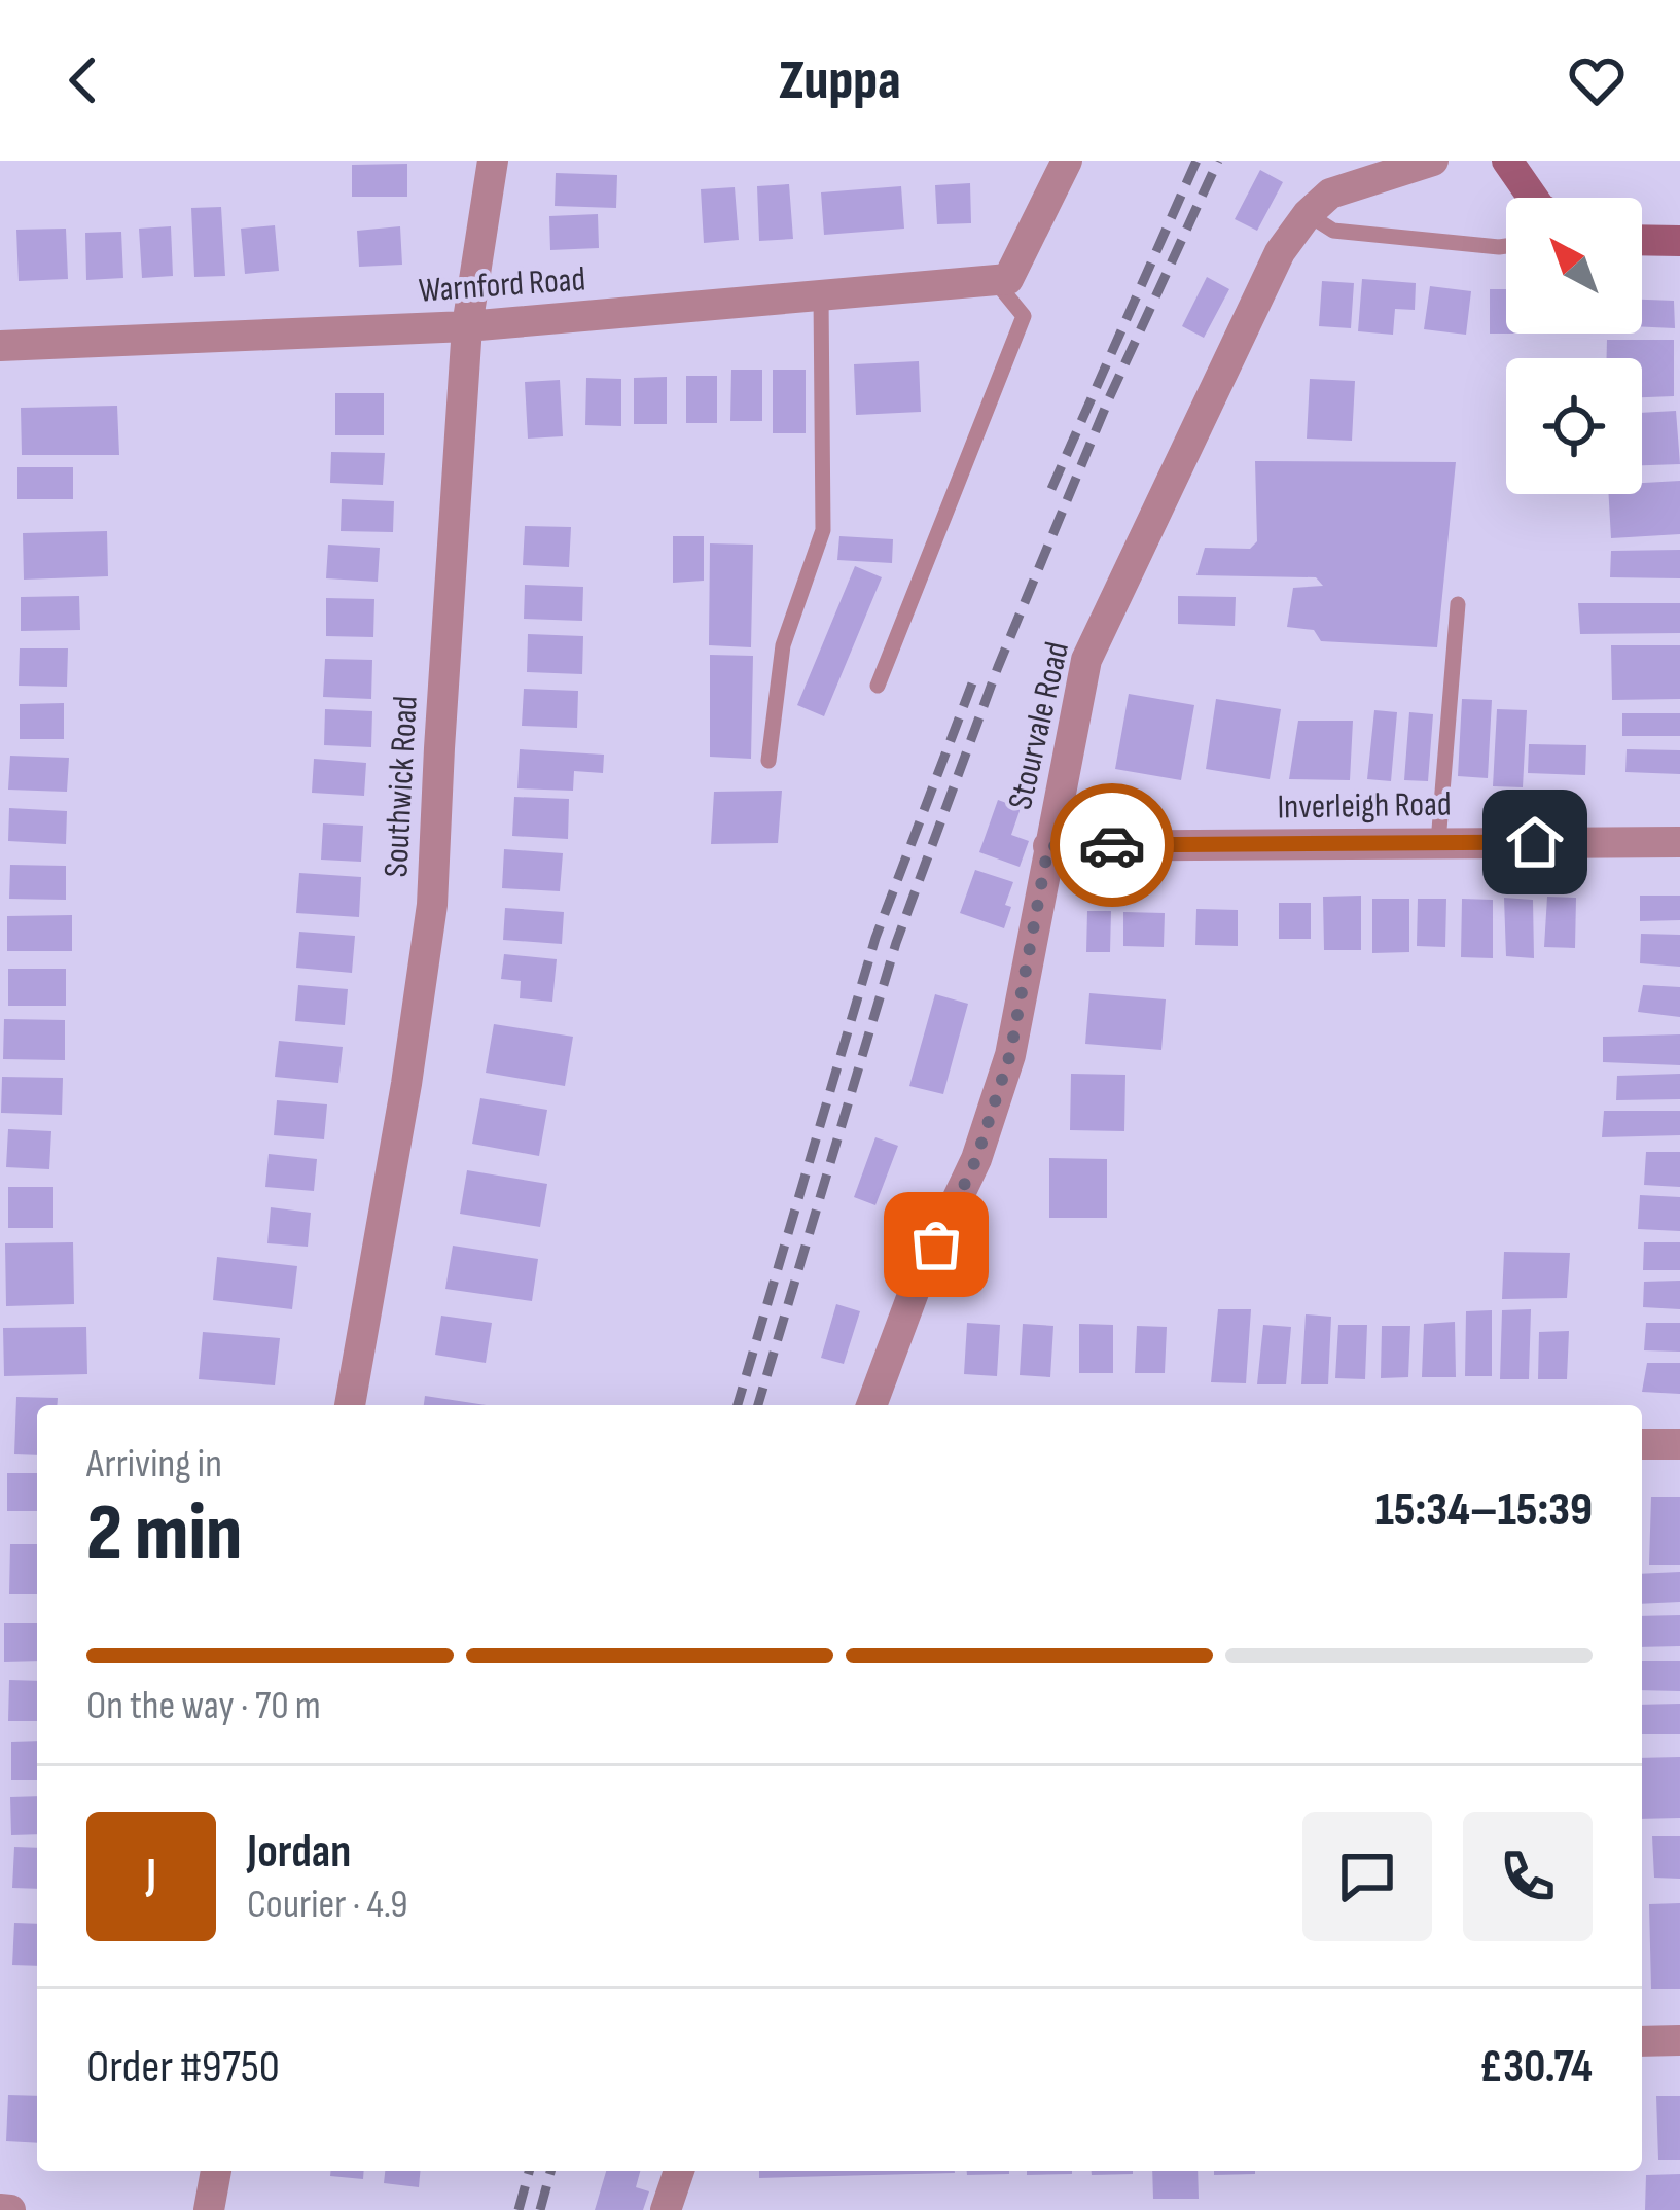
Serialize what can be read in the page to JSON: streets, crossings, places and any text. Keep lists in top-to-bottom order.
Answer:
{
  "streets": {
    "street": [
      "Warnford Road",
      "Stourvale Road",
      "Southwick Road",
      "Inverleigh Road"
    ]
  },
  "crossings": [
    ["Warnford Road", "Southwick Road"],
    ["Stourvale Road", "Inverleigh Road"]
  ],
  "north": "top left",
  "page": {
    "header": "Zuppa",
    "heading": ["2 min", "Arriving in", "15:34–15:39"],
    "panel": [
      "Jordan",
      "Courier · 4.9",
      "Order #9750",
      "£30.74"
    ],
    "bar": "On the way · 70 m",
    "round": "J"
  }
}
